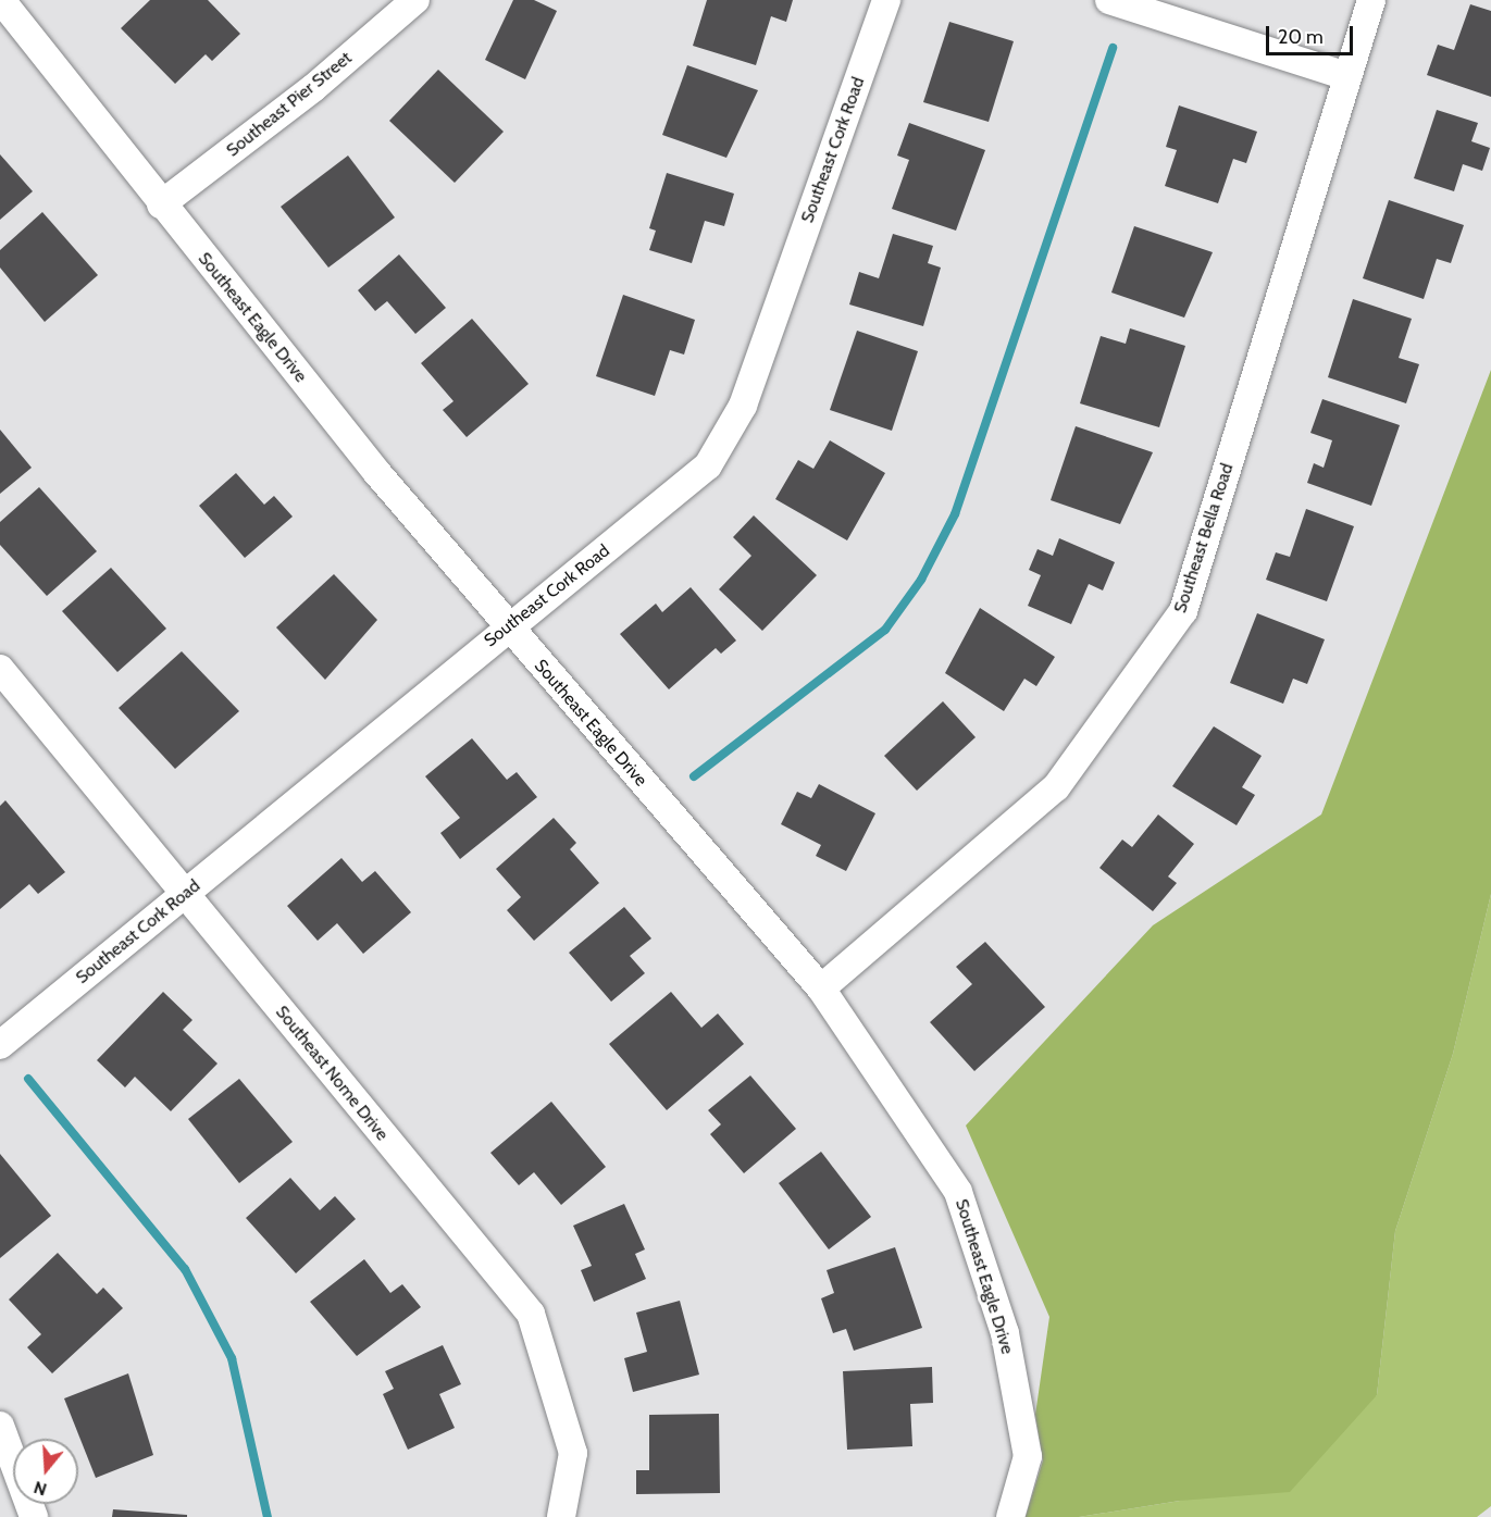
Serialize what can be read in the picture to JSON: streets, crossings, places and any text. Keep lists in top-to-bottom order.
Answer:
{
  "streets": {
    "street": [
      "Southeast Pier Street",
      "Southeast Cork Road",
      "Southeast Eagle Drive",
      "Southeast Bella Road",
      "Southeast Nome Drive"
    ]
  },
  "crossings": [
    ["Southeast Pier Street", "Southeast Eagle Drive"],
    ["Southeast Cork Road", "Southeast Eagle Drive"],
    ["Southeast Cork Road", "Southeast Nome Drive"],
    ["Southeast Eagle Drive", "Southeast Bella Road"]
  ],
  "scale_bar": "20 m",
  "north": "bottom"
}
